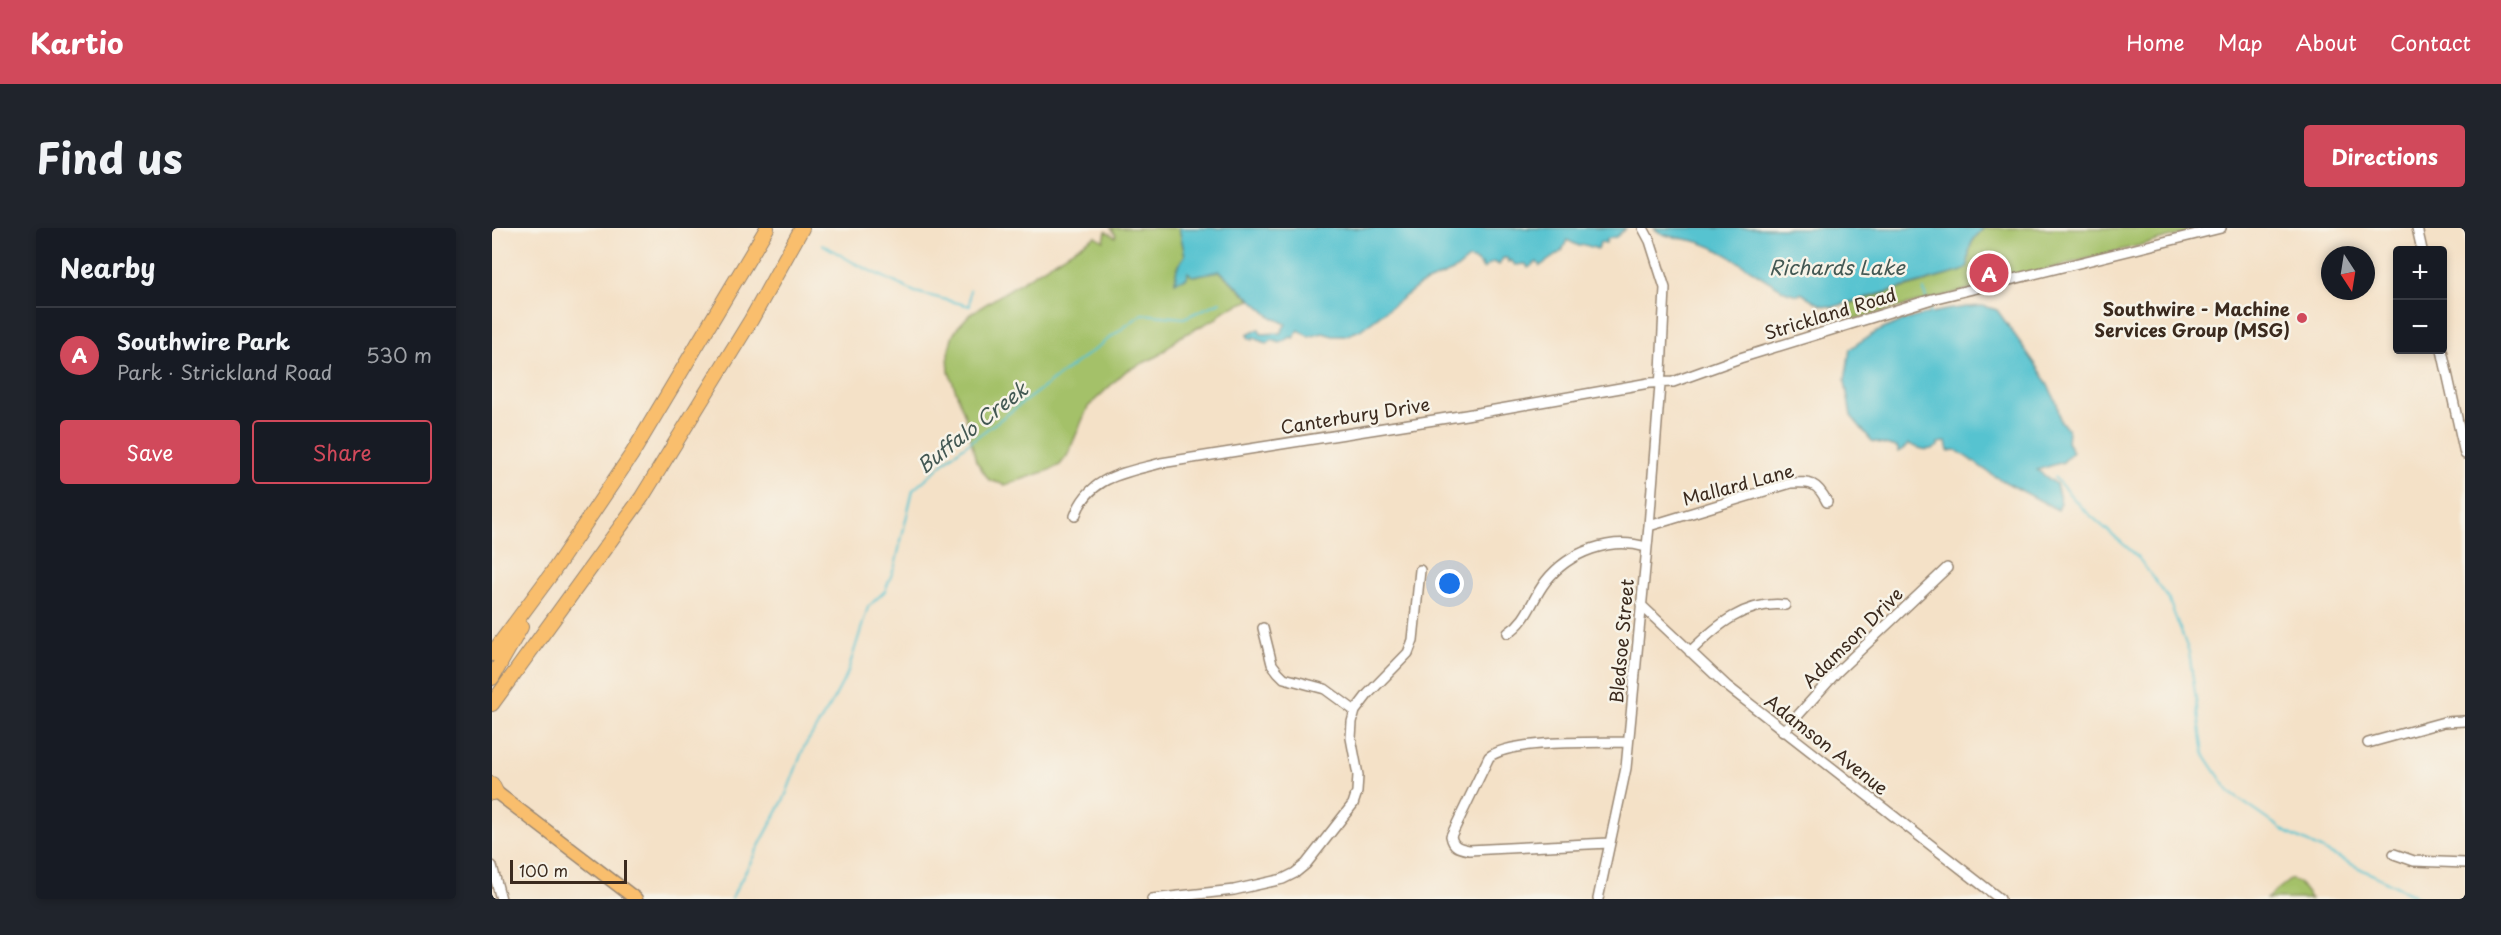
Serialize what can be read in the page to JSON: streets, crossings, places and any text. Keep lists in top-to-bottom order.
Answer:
{
  "streets": {
    "street": [
      "Strickland Road",
      "Canterbury Drive",
      "Mallard Lane",
      "Adamson Drive",
      "Bledsoe Street",
      "Adamson Avenue"
    ]
  },
  "crossings": [
    ["Strickland Road", "Canterbury Drive"],
    ["Strickland Road", "Bledsoe Street"],
    ["Canterbury Drive", "Bledsoe Street"],
    ["Mallard Lane", "Bledsoe Street"],
    ["Adamson Drive", "Adamson Avenue"],
    ["Bledsoe Street", "Adamson Avenue"]
  ],
  "water": ["Richards Lake", "Buffalo Creek"],
  "places": ["Southwire - Machine Services Group (MSG)"],
  "scale_bar": "100 m",
  "north": "bottom",
  "page": {
    "header": "Kartio",
    "nav": [
      "Home",
      "Map",
      "About",
      "Contact"
    ],
    "title": "Find us",
    "buttons": [
      "Directions",
      ["Save", "Share"]
    ],
    "heading": "Nearby",
    "map_buttons": ["+", "−"],
    "pins": "A",
    "list": [
      {
        "mark": "A",
        "name": "Southwire Park",
        "note": "Park · Strickland Road",
        "value": "530 m"
      }
    ],
    "scale": "100 m"
  }
}
